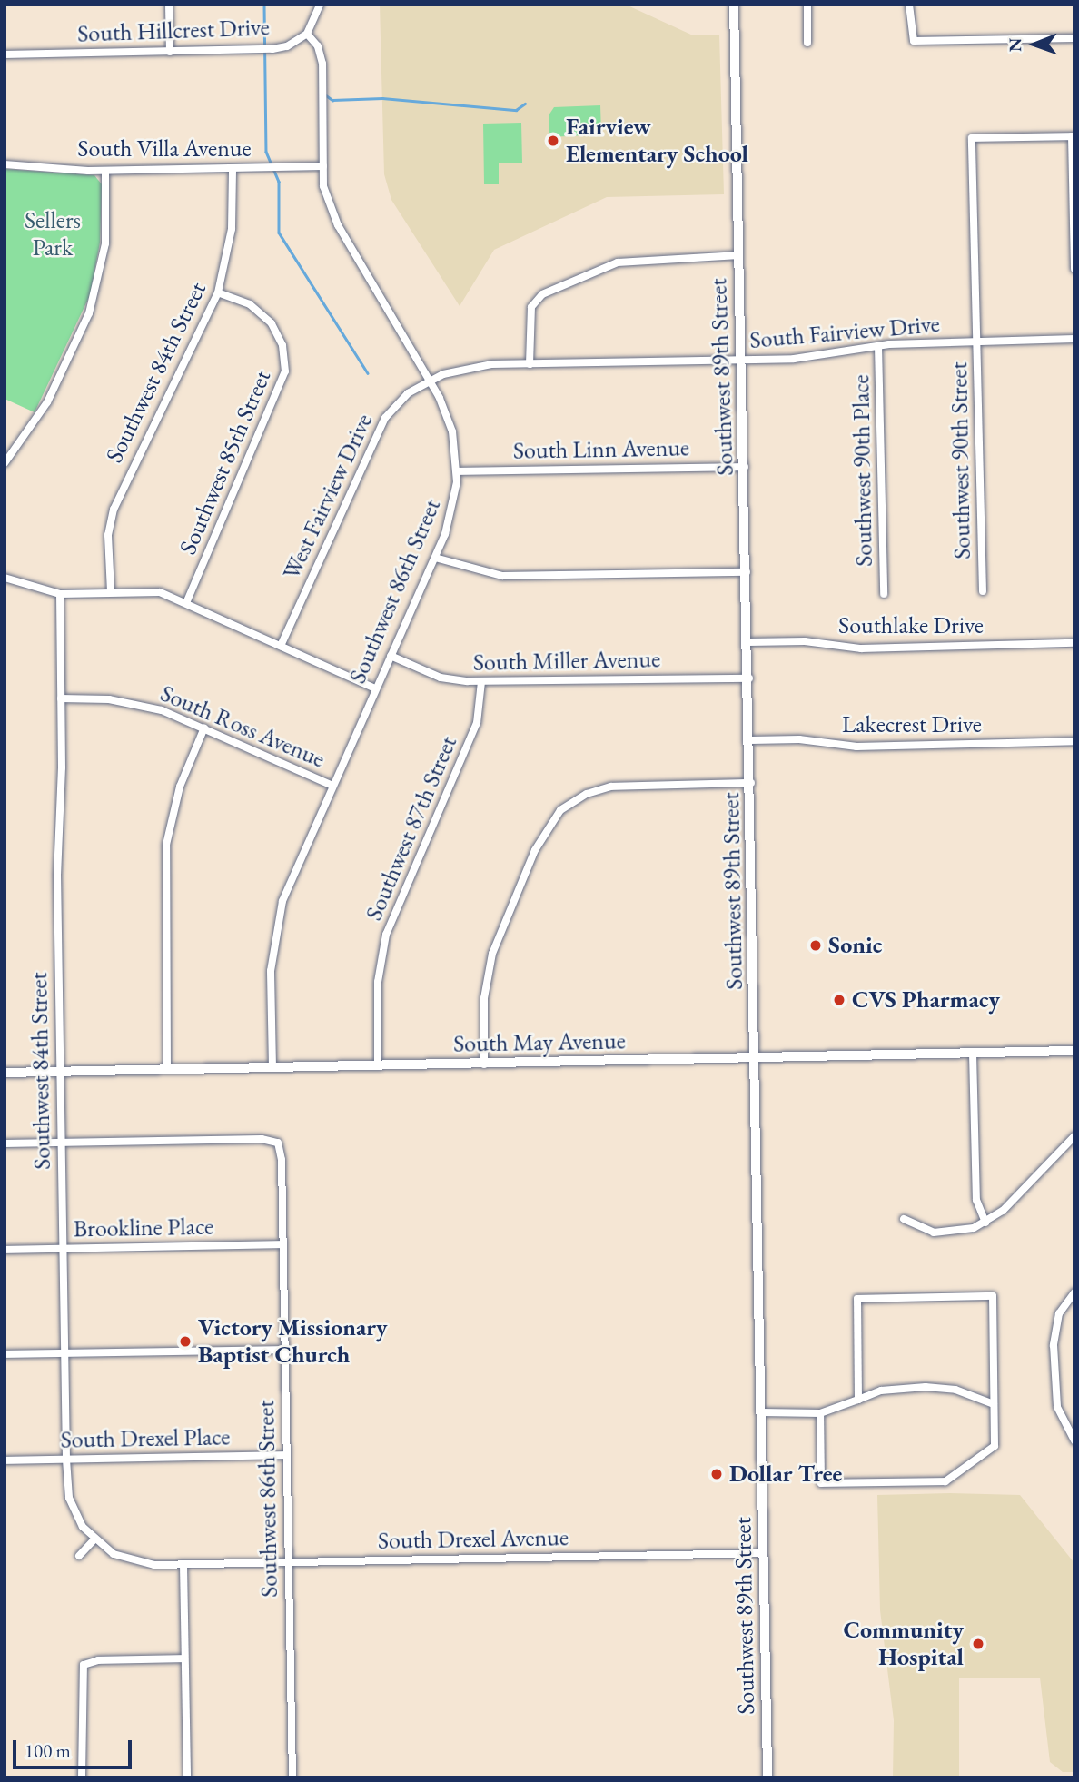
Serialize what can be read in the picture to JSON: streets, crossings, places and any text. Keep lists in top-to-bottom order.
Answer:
{
  "streets": {
    "main road": ["Southwest 89th Street", "South May Avenue"],
    "street": [
      "South Hillcrest Drive",
      "South Villa Avenue",
      "South Fairview Drive",
      "Southwest 84th Street",
      "South Linn Avenue",
      "Southwest 90th Street",
      "Southwest 85th Street",
      "Southwest 90th Place",
      "West Fairview Drive",
      "Southwest 86th Street",
      "Southlake Drive",
      "South Miller Avenue",
      "Lakecrest Drive",
      "South Ross Avenue",
      "Southwest 87th Street",
      "Brookline Place",
      "South Drexel Place",
      "South Drexel Avenue"
    ]
  },
  "crossings": [
    ["South Hillcrest Drive", "Southwest 86th Street"],
    ["South Villa Avenue", "Southwest 84th Street"],
    ["South Villa Avenue", "Southwest 86th Street"],
    ["South Fairview Drive", "Southwest 89th Street"],
    ["South Fairview Drive", "Southwest 90th Street"],
    ["South Fairview Drive", "Southwest 90th Place"],
    ["South Fairview Drive", "West Fairview Drive"],
    ["South Fairview Drive", "Southwest 86th Street"],
    ["Southwest 84th Street", "Southwest 85th Street"],
    ["Southwest 84th Street", "Southwest 86th Street"],
    ["Southwest 84th Street", "South Ross Avenue"],
    ["Southwest 84th Street", "South May Avenue"],
    ["Southwest 84th Street", "Brookline Place"],
    ["Southwest 84th Street", "South Drexel Place"],
    ["Southwest 84th Street", "South Drexel Avenue"],
    ["Southwest 89th Street", "South Linn Avenue"],
    ["Southwest 89th Street", "Southlake Drive"],
    ["Southwest 89th Street", "South Miller Avenue"],
    ["Southwest 89th Street", "Lakecrest Drive"],
    ["Southwest 89th Street", "South May Avenue"],
    ["Southwest 89th Street", "South Drexel Avenue"],
    ["South Linn Avenue", "Southwest 86th Street"],
    ["West Fairview Drive", "Southwest 86th Street"],
    ["Southwest 86th Street", "South Miller Avenue"],
    ["Southwest 86th Street", "South Ross Avenue"],
    ["Southwest 86th Street", "South May Avenue"],
    ["Southwest 86th Street", "Brookline Place"],
    ["Southwest 86th Street", "South Drexel Place"],
    ["Southwest 86th Street", "South Drexel Avenue"],
    ["South Miller Avenue", "Southwest 87th Street"],
    ["Southwest 87th Street", "South May Avenue"]
  ],
  "parks": ["Sellers Park"],
  "places": [
    "Fairview Elementary School",
    "Sonic",
    "CVS Pharmacy",
    "Victory Missionary Baptist Church",
    "Dollar Tree",
    "Community Hospital"
  ],
  "scale_bar": "100 m",
  "north": "left"
}
